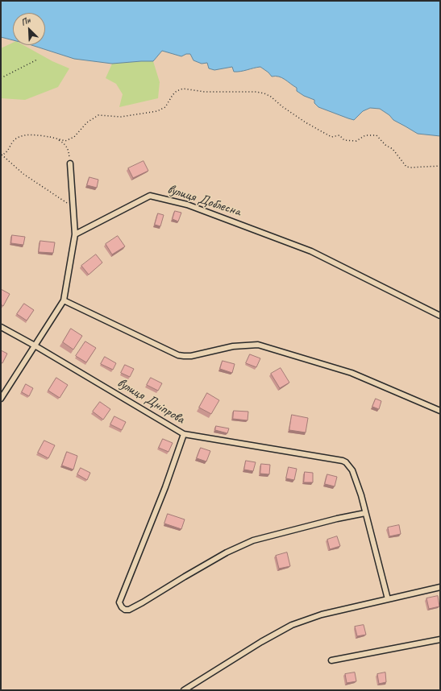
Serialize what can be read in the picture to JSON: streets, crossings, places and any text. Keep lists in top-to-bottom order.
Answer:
{
  "streets": {
    "street": ["вулиця Доблесна", "вулиця Дніпрова"]
  },
  "north": "top left"
}
